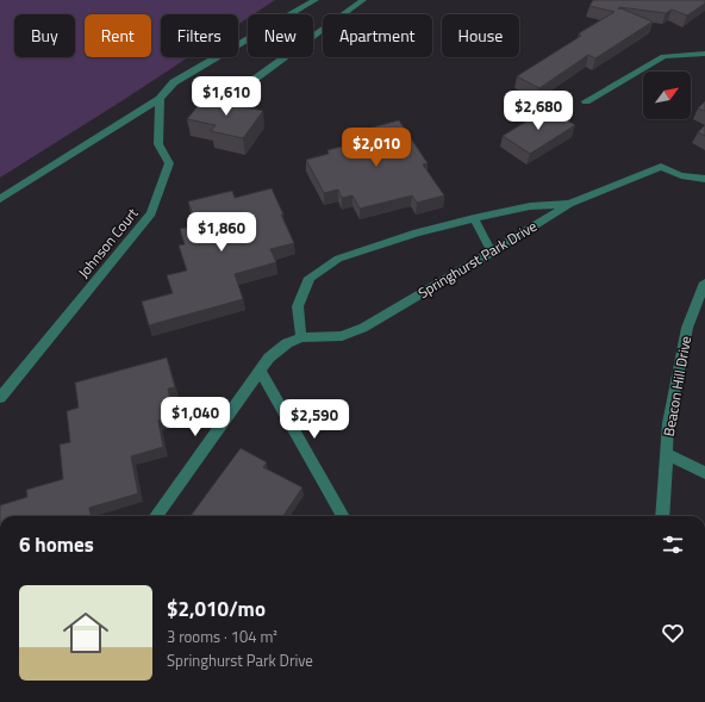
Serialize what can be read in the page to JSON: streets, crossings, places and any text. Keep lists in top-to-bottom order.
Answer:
{
  "streets": {
    "street": ["Johnson Court", "Springhurst Park Drive", "Beacon Hill Drive"]
  },
  "north": "top right",
  "page": {
    "chip": [
      "Buy",
      "Rent",
      "Filters",
      "New",
      "Apartment",
      "House"
    ],
    "price": [
      "$1,610",
      "$2,680",
      "$2,010",
      "$1,860",
      "$1,040",
      "$2,590"
    ],
    "heading": "6 homes",
    "list": [
      {
        "name": "$2,010/mo",
        "note": "3 rooms · 104 m² · Springhurst Park Drive"
      }
    ]
  }
}
